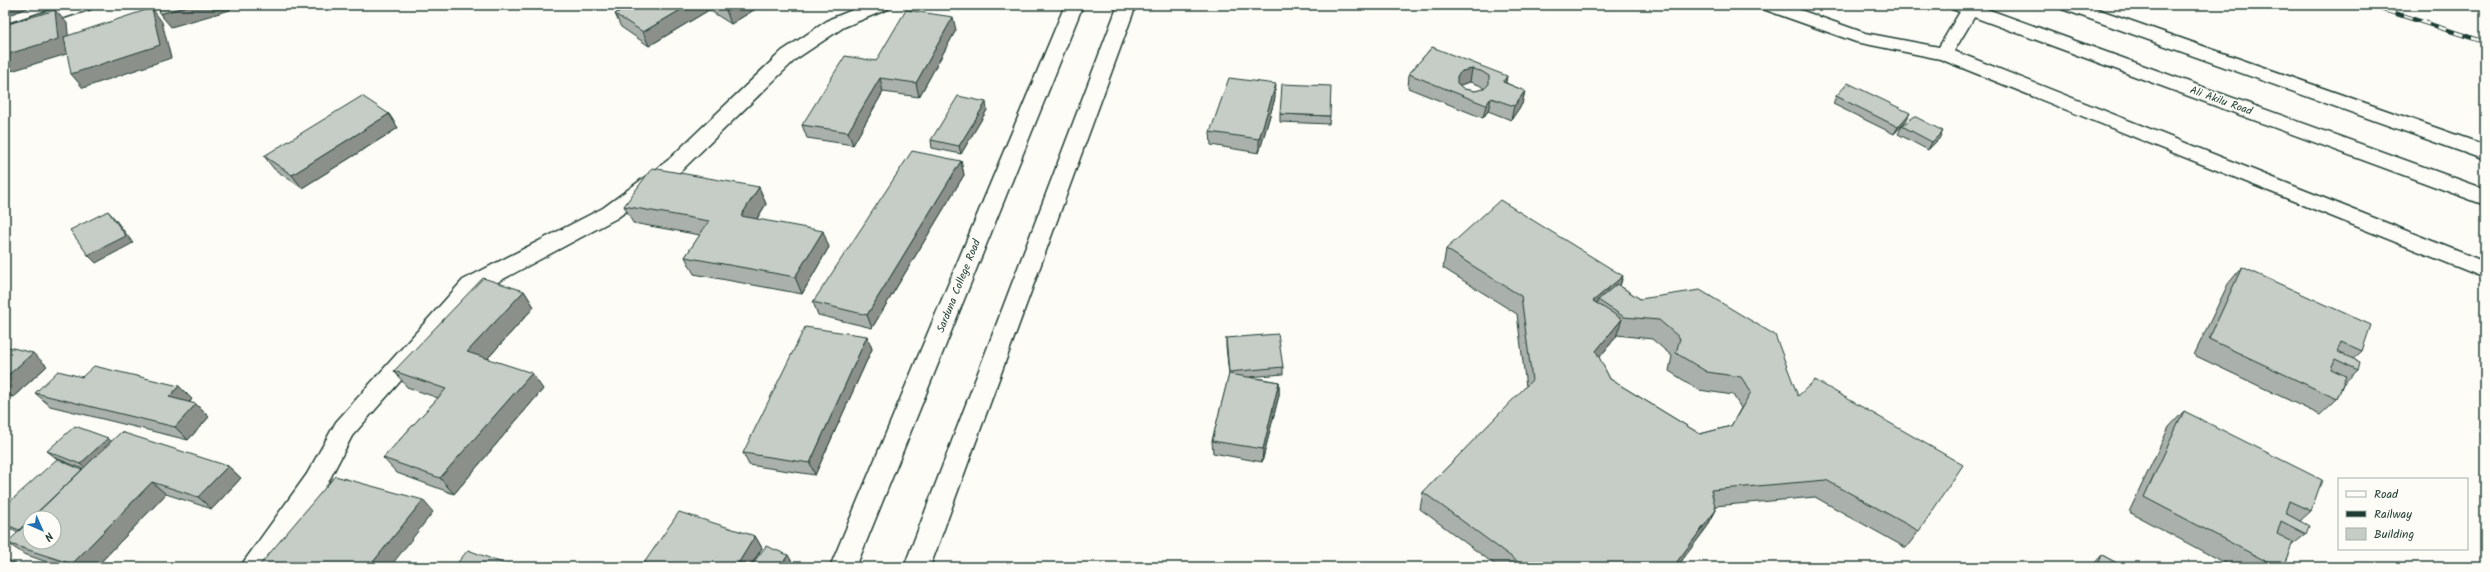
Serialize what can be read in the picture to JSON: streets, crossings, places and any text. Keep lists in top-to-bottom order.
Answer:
{
  "streets": {
    "street": ["Ali Akilu Road", "Sarduna College Road"]
  },
  "legend": ["Road", "Railway", "Building"],
  "north": "bottom right"
}
